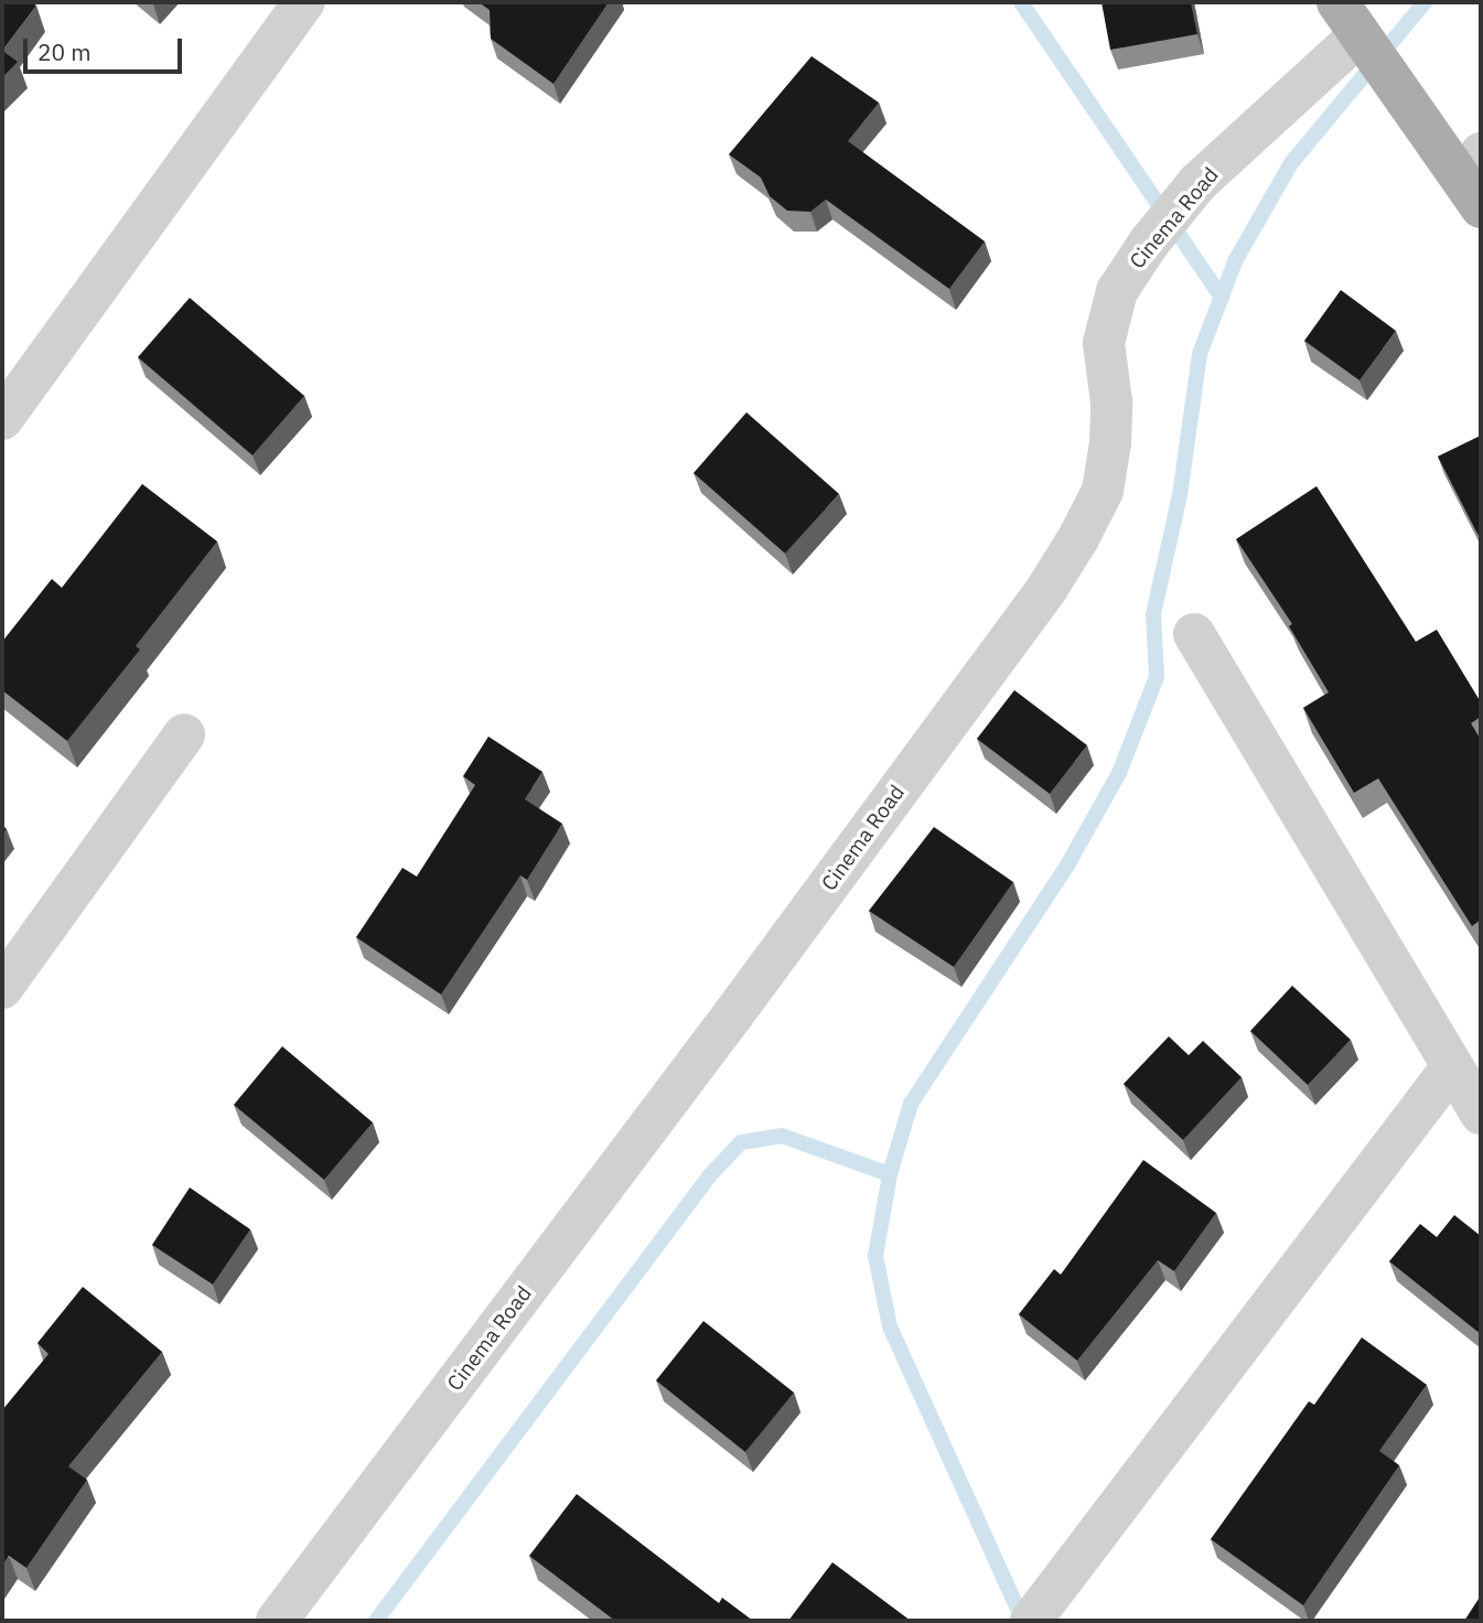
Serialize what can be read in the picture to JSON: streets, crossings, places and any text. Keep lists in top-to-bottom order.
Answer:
{
  "streets": {
    "street": ["Cinema Road"]
  },
  "scale_bar": "20 m"
}
